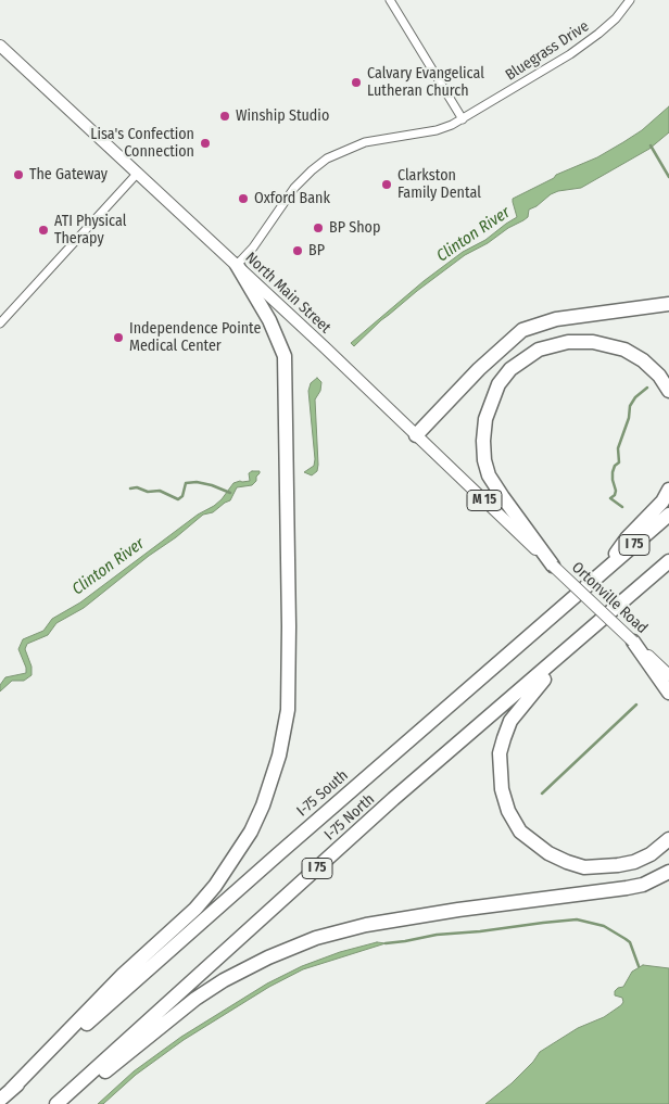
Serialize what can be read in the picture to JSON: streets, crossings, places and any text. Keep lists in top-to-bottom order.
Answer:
{
  "streets": {
    "highway": ["I 75", "I-75 South", "I-75 North"],
    "main road": ["North Main Street", "M 15", "Ortonville Road"],
    "street": ["Bluegrass Drive"]
  },
  "crossings": [
    ["Bluegrass Drive", "North Main Street"],
    ["North Main Street", "Ortonville Road"]
  ],
  "water": ["Clinton River"],
  "places": [
    "Calvary Evangelical Lutheran Church",
    "Winship Studio",
    "Lisa's Confection Connection",
    "The Gateway",
    "Clarkston Family Dental",
    "Oxford Bank",
    "BP Shop",
    "ATI Physical Therapy",
    "BP",
    "Independence Pointe Medical Center"
  ]
}
